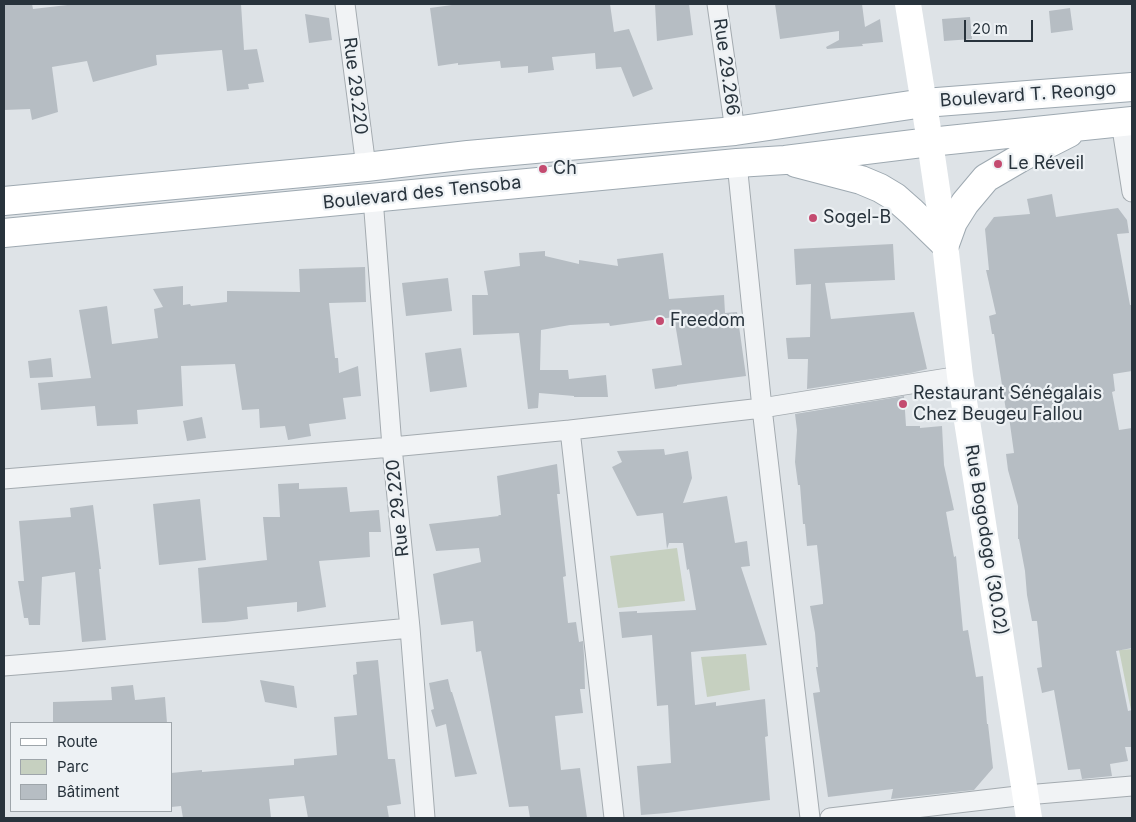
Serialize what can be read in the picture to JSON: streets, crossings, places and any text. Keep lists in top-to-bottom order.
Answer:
{
  "streets": {
    "main road": ["Boulevard T. Reongo", "Boulevard des Tensoba"],
    "street": ["Rue 29.266", "Rue 29.220", "Rue Bogodogo (30.02)"]
  },
  "crossings": [
    ["Rue 29.266", "Boulevard des Tensoba"],
    ["Rue 29.220", "Boulevard des Tensoba"],
    ["Boulevard T. Reongo", "Boulevard des Tensoba"],
    ["Boulevard T. Reongo", "Rue Bogodogo (30.02)"],
    ["Boulevard des Tensoba", "Rue Bogodogo (30.02)"]
  ],
  "places": [
    "Le Réveil",
    "Ch",
    "Sogel-B",
    "Freedom",
    "Restaurant Sénégalais Chez Beugeu Fallou"
  ],
  "legend": ["Route", "Parc", "Bâtiment"],
  "scale_bar": "20 m"
}
